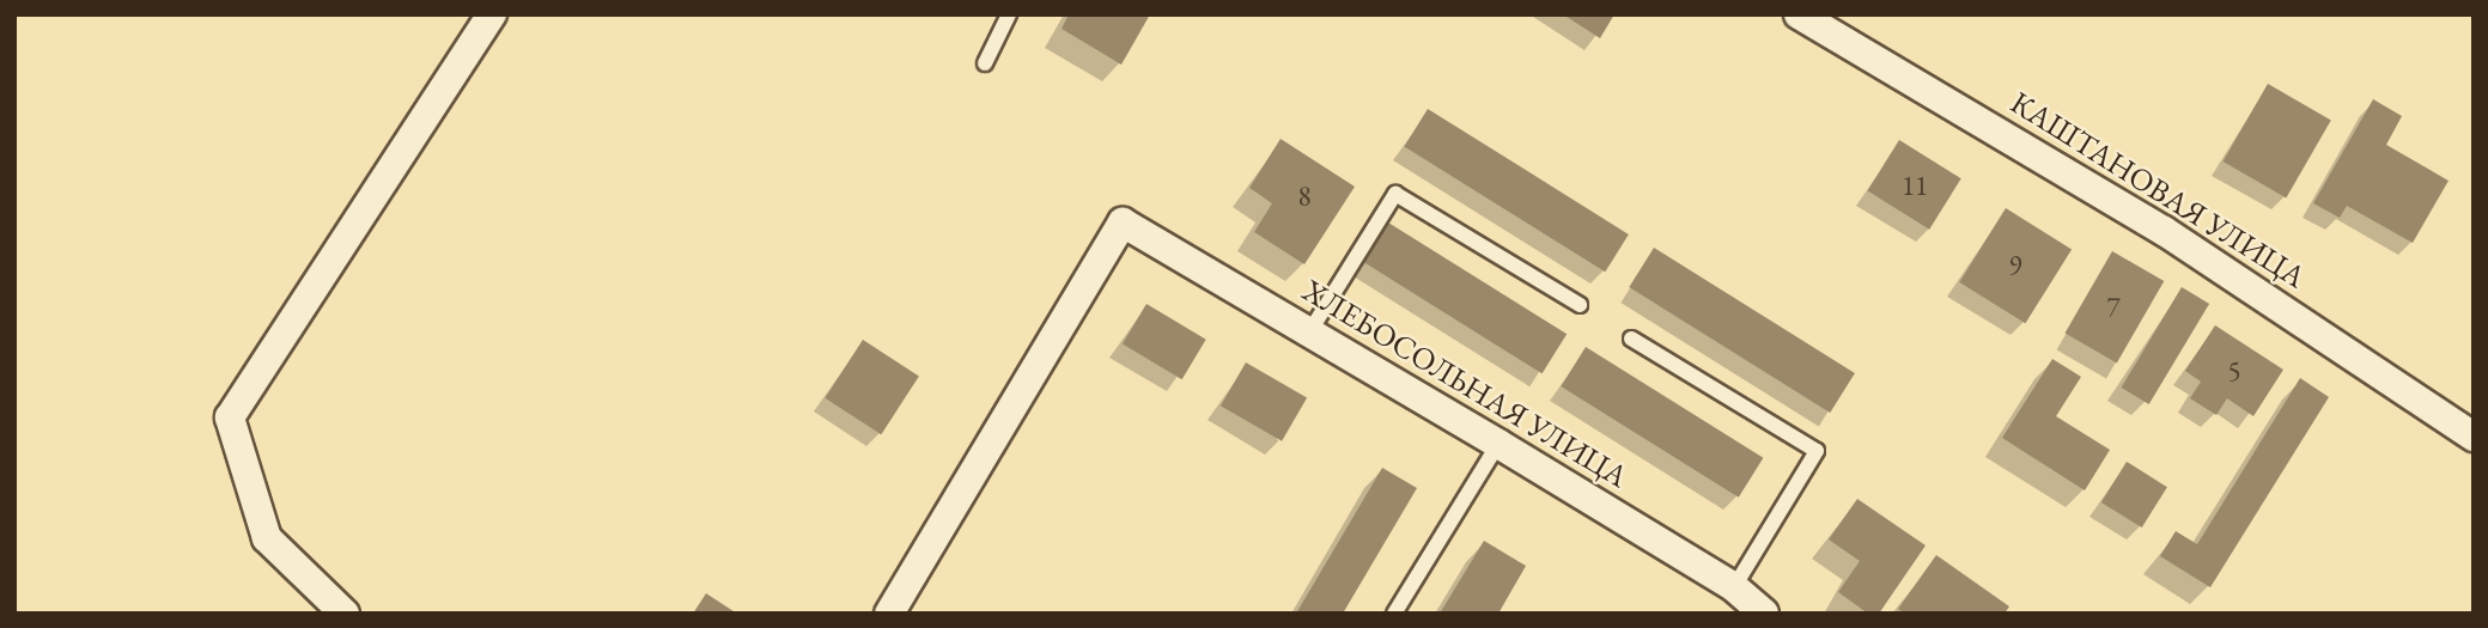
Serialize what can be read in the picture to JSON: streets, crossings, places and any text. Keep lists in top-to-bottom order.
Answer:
{
  "streets": {
    "street": ["КАШТАНОВАЯ УЛИЦА", "ХЛЕБОСОЛЬНАЯ УЛИЦА"]
  },
  "house_numbers": [
    "11",
    "8",
    "9",
    "7",
    "5"
  ]
}
